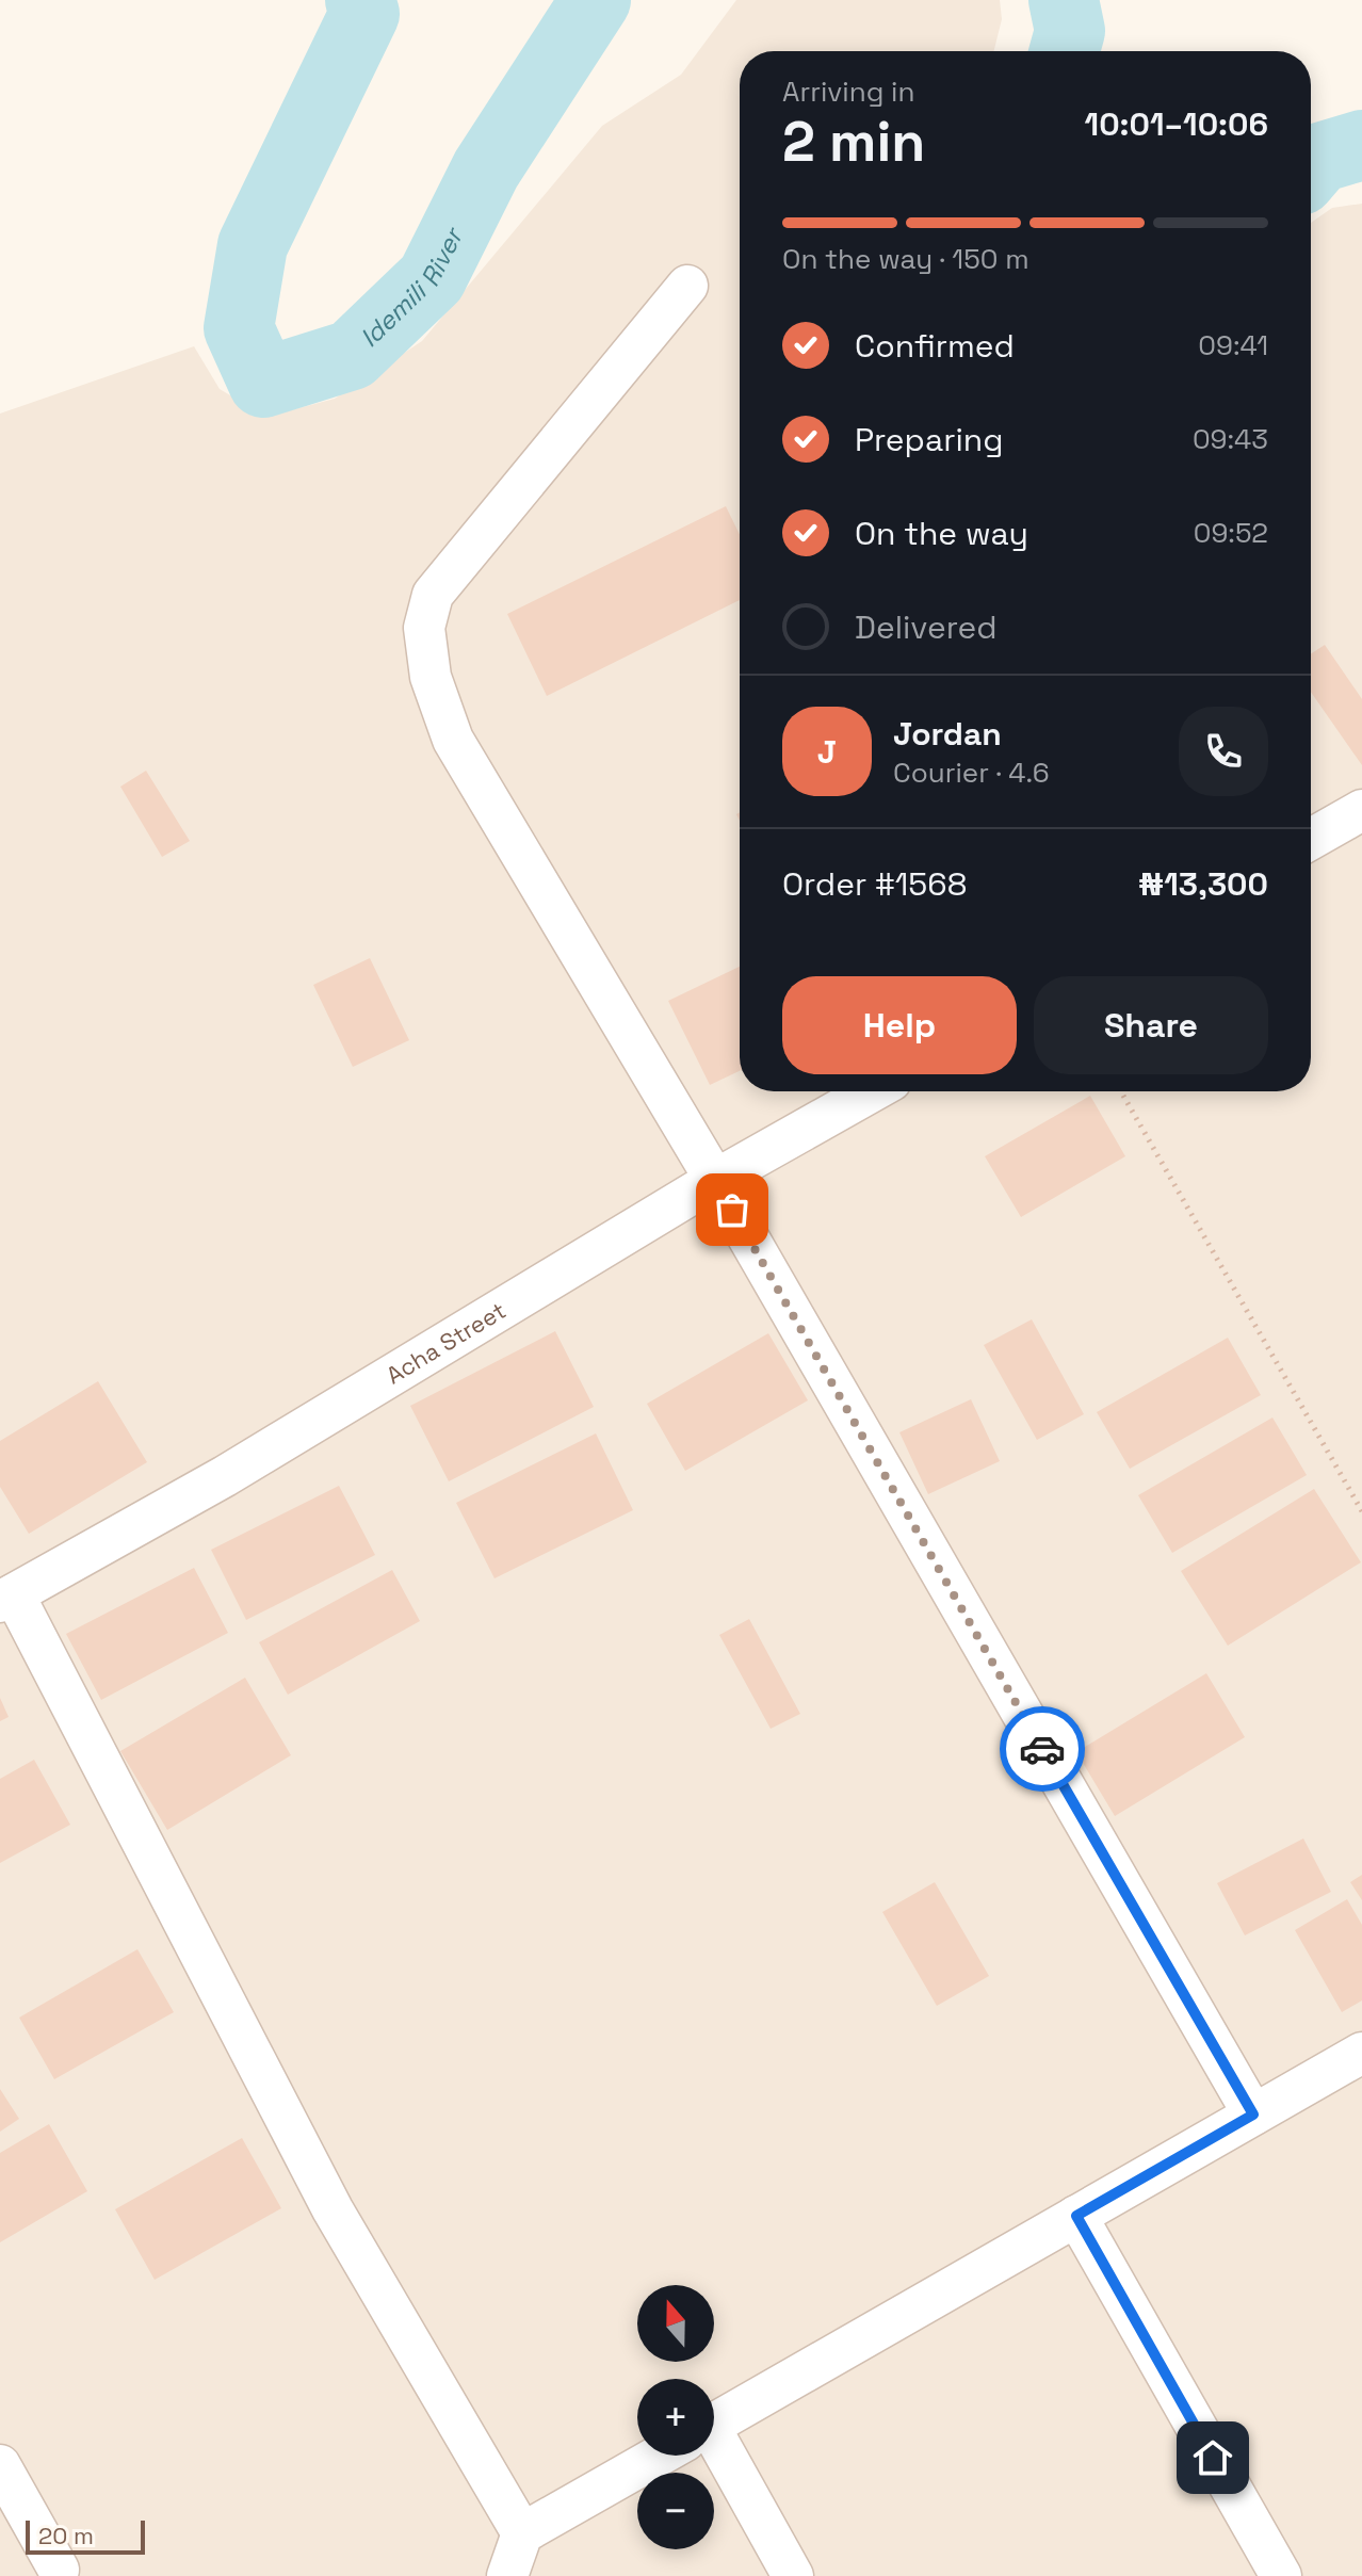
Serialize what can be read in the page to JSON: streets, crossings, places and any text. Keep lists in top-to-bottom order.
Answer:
{
  "streets": {
    "street": ["Acha Street"]
  },
  "water": ["Idemili River"],
  "scale_bar": "20 m",
  "north": "top",
  "page": {
    "heading": ["2 min", "Arriving in", "10:01–10:06"],
    "panel": [
      "Jordan",
      "Courier · 4.6",
      "Order #1568",
      "₦13,300"
    ],
    "bar": "On the way · 150 m",
    "list": [
      ["Confirmed", "09:41"],
      ["Preparing", "09:43"],
      ["On the way", "09:52"],
      "Delivered"
    ],
    "round": "J",
    "buttons": ["Help", "Share"],
    "map_buttons": ["+", "−"],
    "scale": "20 m"
  }
}
